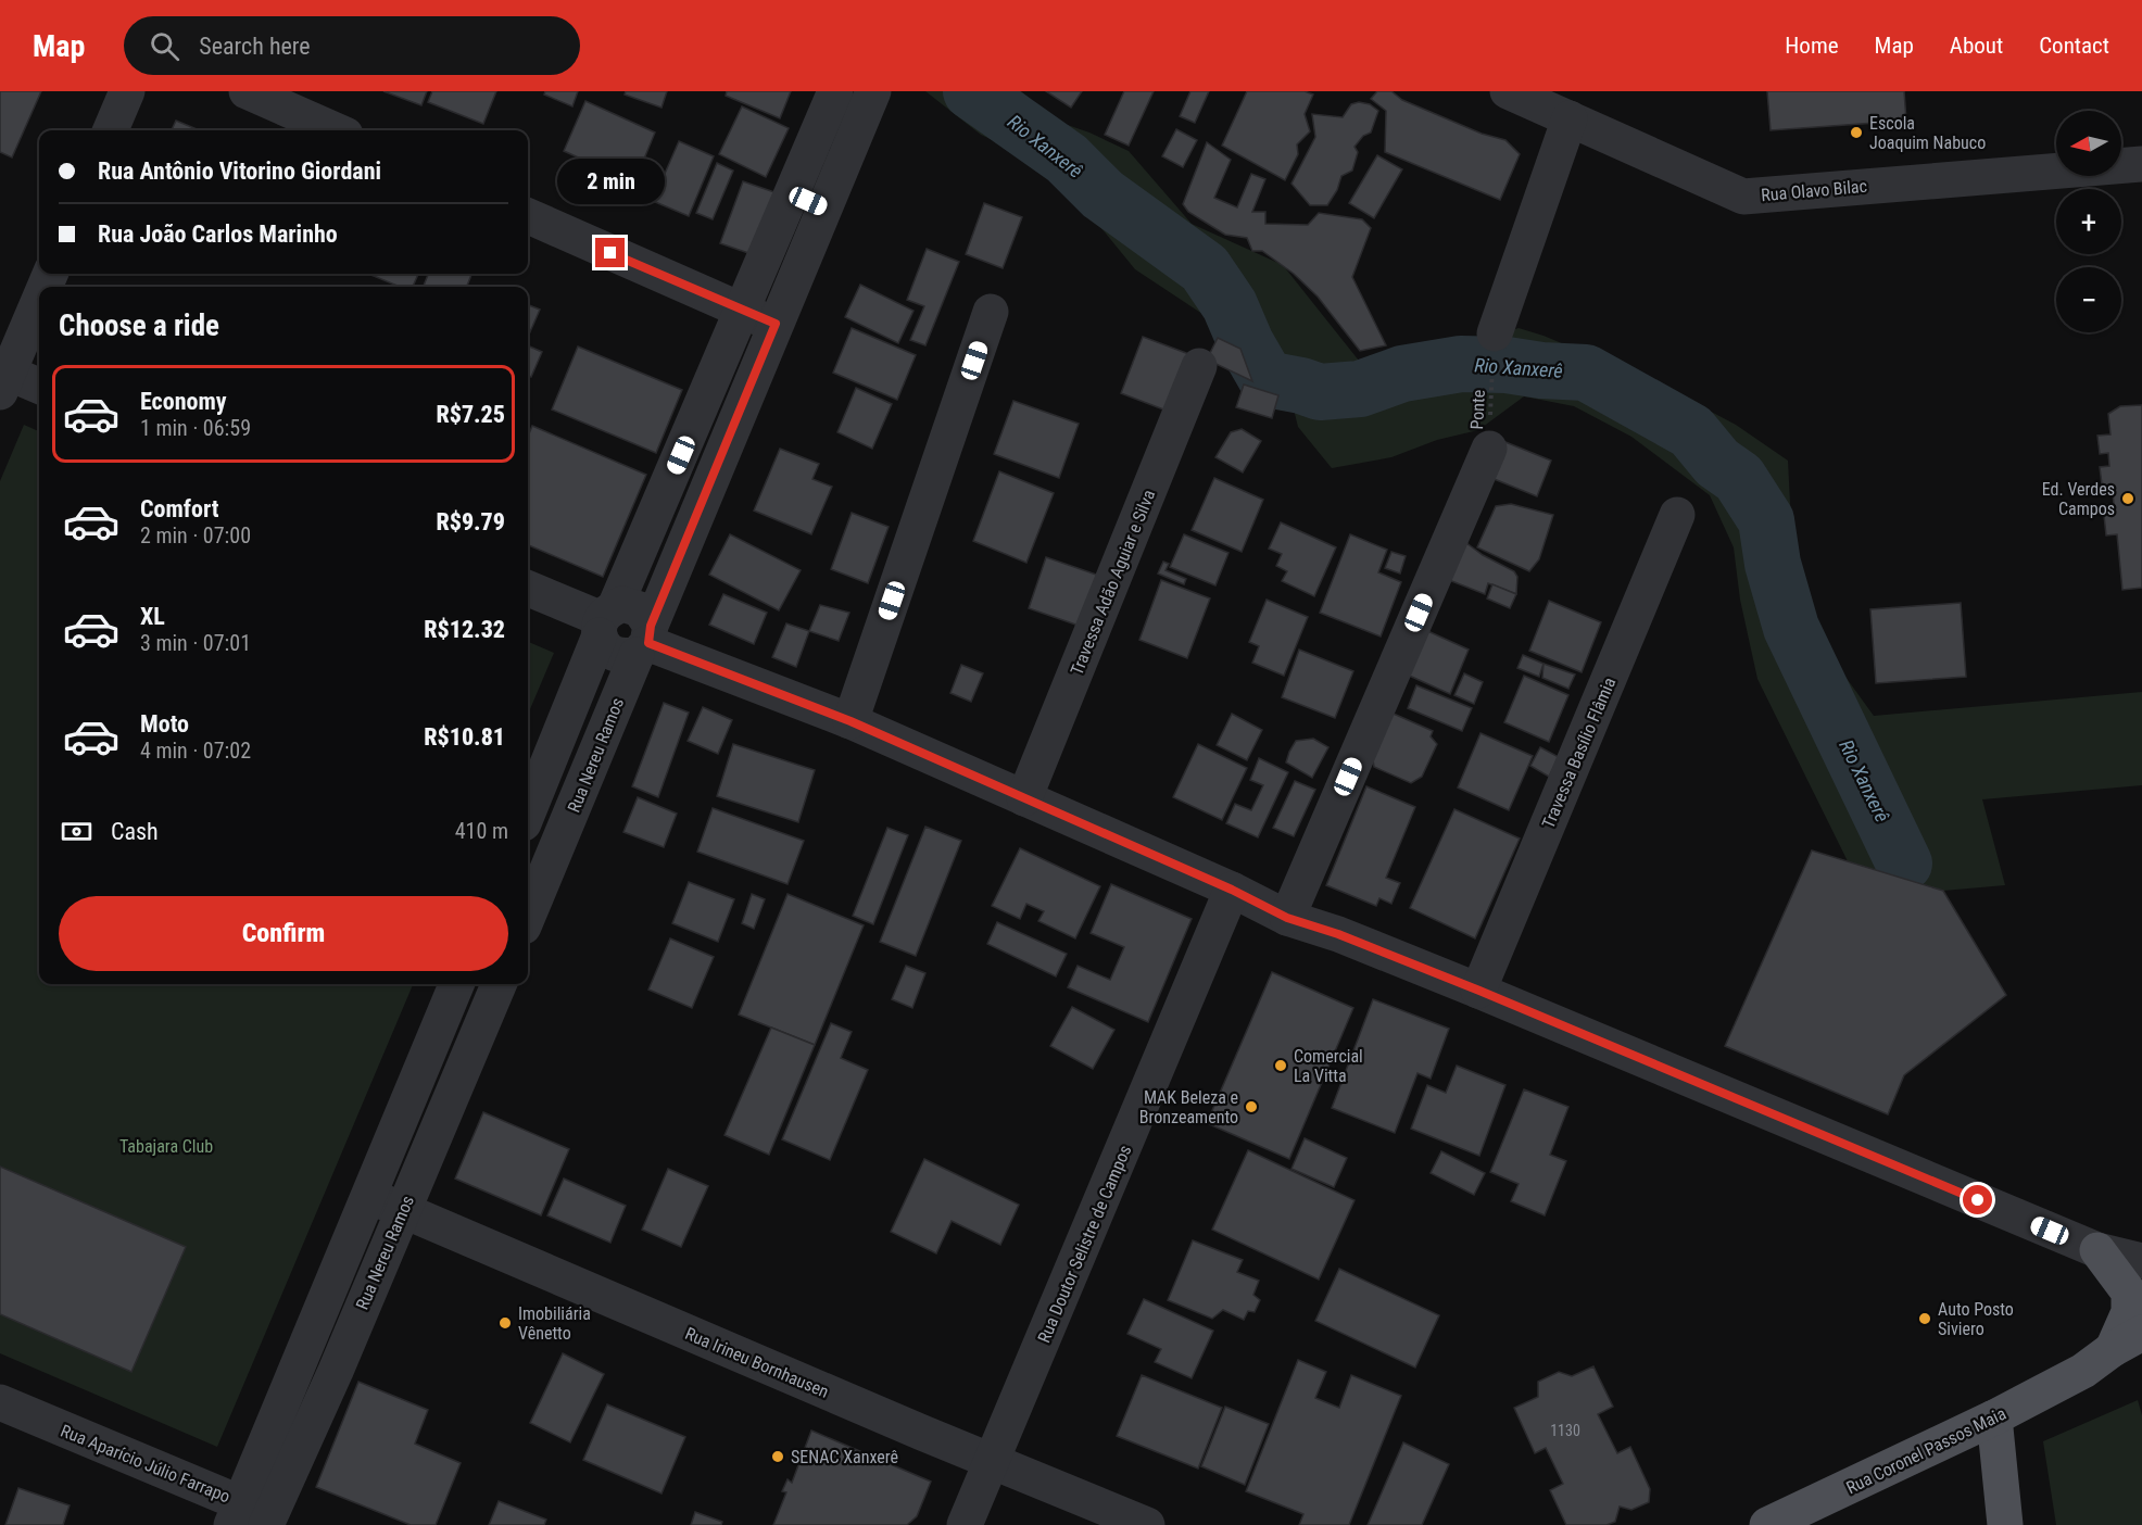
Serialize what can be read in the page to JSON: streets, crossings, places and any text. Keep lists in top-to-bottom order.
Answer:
{
  "streets": {
    "main road": ["Rua Coronel Passos Maia"],
    "street": [
      "Rua Olavo Bilac",
      "Travessa Adão Aguiar e Silva",
      "Travessa Basílio Flâmia",
      "Rua Nereu Ramos",
      "Rua Doutor Selistre de Campos",
      "Rua Irineu Bornhausen",
      "Rua Aparício Júlio Farrapo"
    ],
    "path": ["Ponte"]
  },
  "crossings": [
    ["Rua Nereu Ramos", "Rua Irineu Bornhausen"],
    ["Rua Nereu Ramos", "Rua Aparício Júlio Farrapo"],
    ["Rua Doutor Selistre de Campos", "Rua Irineu Bornhausen"]
  ],
  "water": ["Rio Xanxerê"],
  "parks": ["Tabajara Club"],
  "places": [
    "Escola Joaquim Nabuco",
    "Ed. Verdes Campos",
    "Comercial La Vitta",
    "MAK Beleza e Bronzeamento",
    "Auto Posto Siviero",
    "Imobiliária Vênetto",
    "SENAC Xanxerê"
  ],
  "house_numbers": ["1130"],
  "north": "left",
  "page": {
    "header": "Map",
    "search": "Search here",
    "nav": [
      "Home",
      "Map",
      "About",
      "Contact"
    ],
    "map_buttons": ["+", "−"],
    "banner": ["Rua Antônio Vitorino Giordani", "Rua João Carlos Marinho"],
    "bubble": "2 min",
    "heading": "Choose a ride",
    "list": [
      {
        "name": "Economy",
        "note": "1 min · 06:59",
        "value": "R$7.25"
      },
      {
        "name": "Comfort",
        "note": "2 min · 07:00",
        "value": "R$9.79"
      },
      {
        "name": "XL",
        "note": "3 min · 07:01",
        "value": "R$12.32"
      },
      {
        "name": "Moto",
        "note": "4 min · 07:02",
        "value": "R$10.81"
      }
    ],
    "pay": ["Cash", "410 m"],
    "buttons": "Confirm"
  }
}
